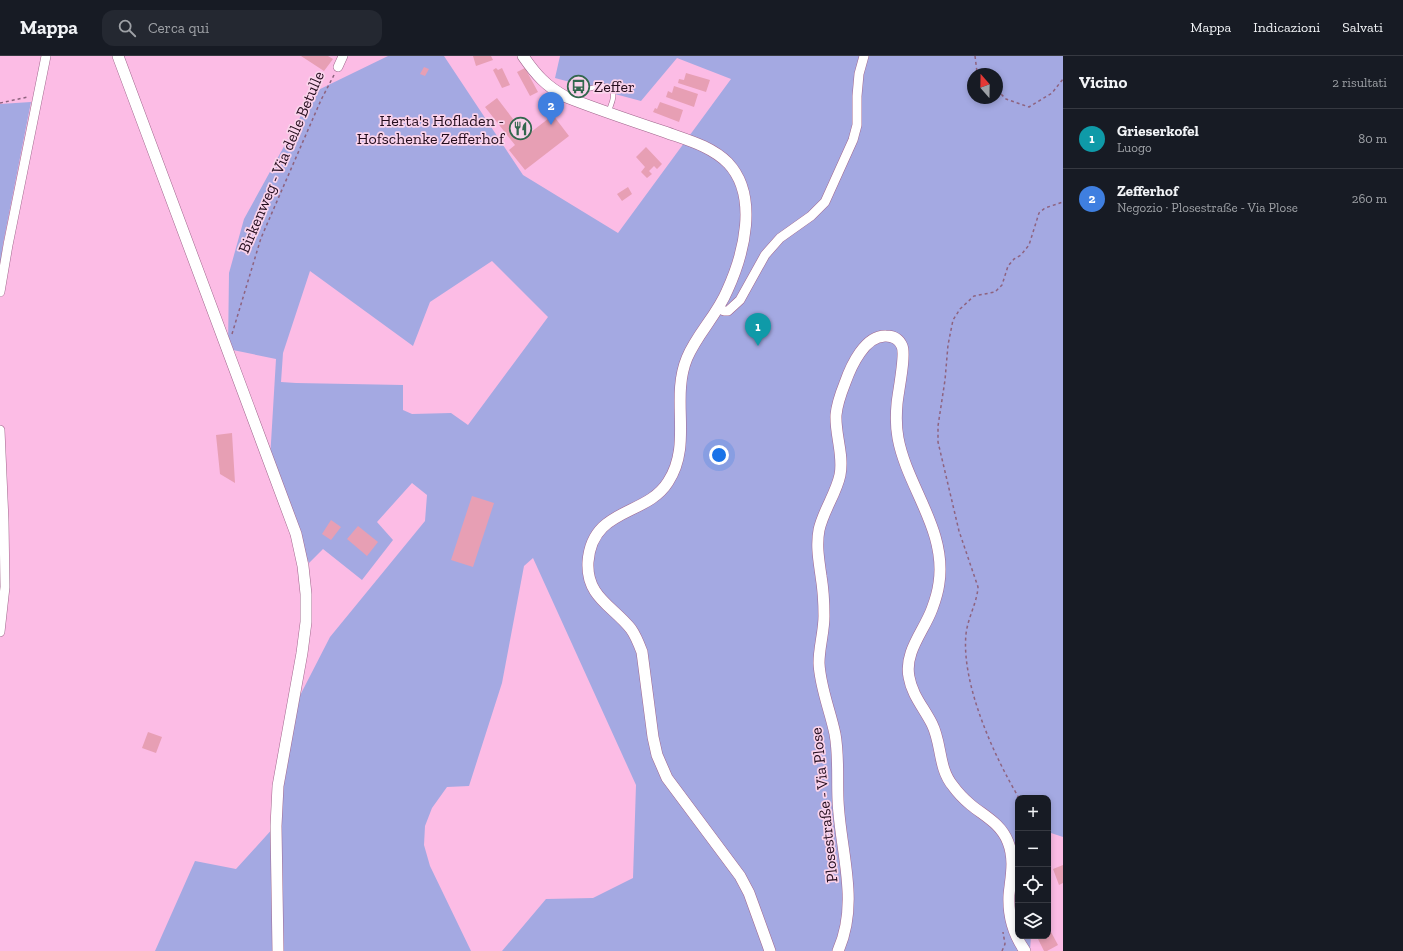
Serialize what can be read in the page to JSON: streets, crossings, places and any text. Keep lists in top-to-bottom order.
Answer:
{
  "streets": {
    "street": ["Birkenweg - Via delle Betulle", "Plosestraße - Via Plose"]
  },
  "places": {
    "bus stop": ["Zeffer"],
    "restaurant": ["Herta's Hofladen - Hofschenke Zefferhof"]
  },
  "north": "top",
  "page": {
    "header": "Mappa",
    "search": "Cerca qui",
    "nav": ["Mappa", "Indicazioni", "Salvati"],
    "heading": ["Vicino", "2 risultati"],
    "pins": ["2", "1"],
    "list": [
      {
        "mark": "1",
        "name": "Grieserkofel",
        "note": "Luogo",
        "value": "80 m"
      },
      {
        "mark": "2",
        "name": "Zefferhof",
        "note": "Negozio · Plosestraße - Via Plose",
        "value": "260 m"
      }
    ],
    "map_buttons": ["+", "−"]
  }
}
